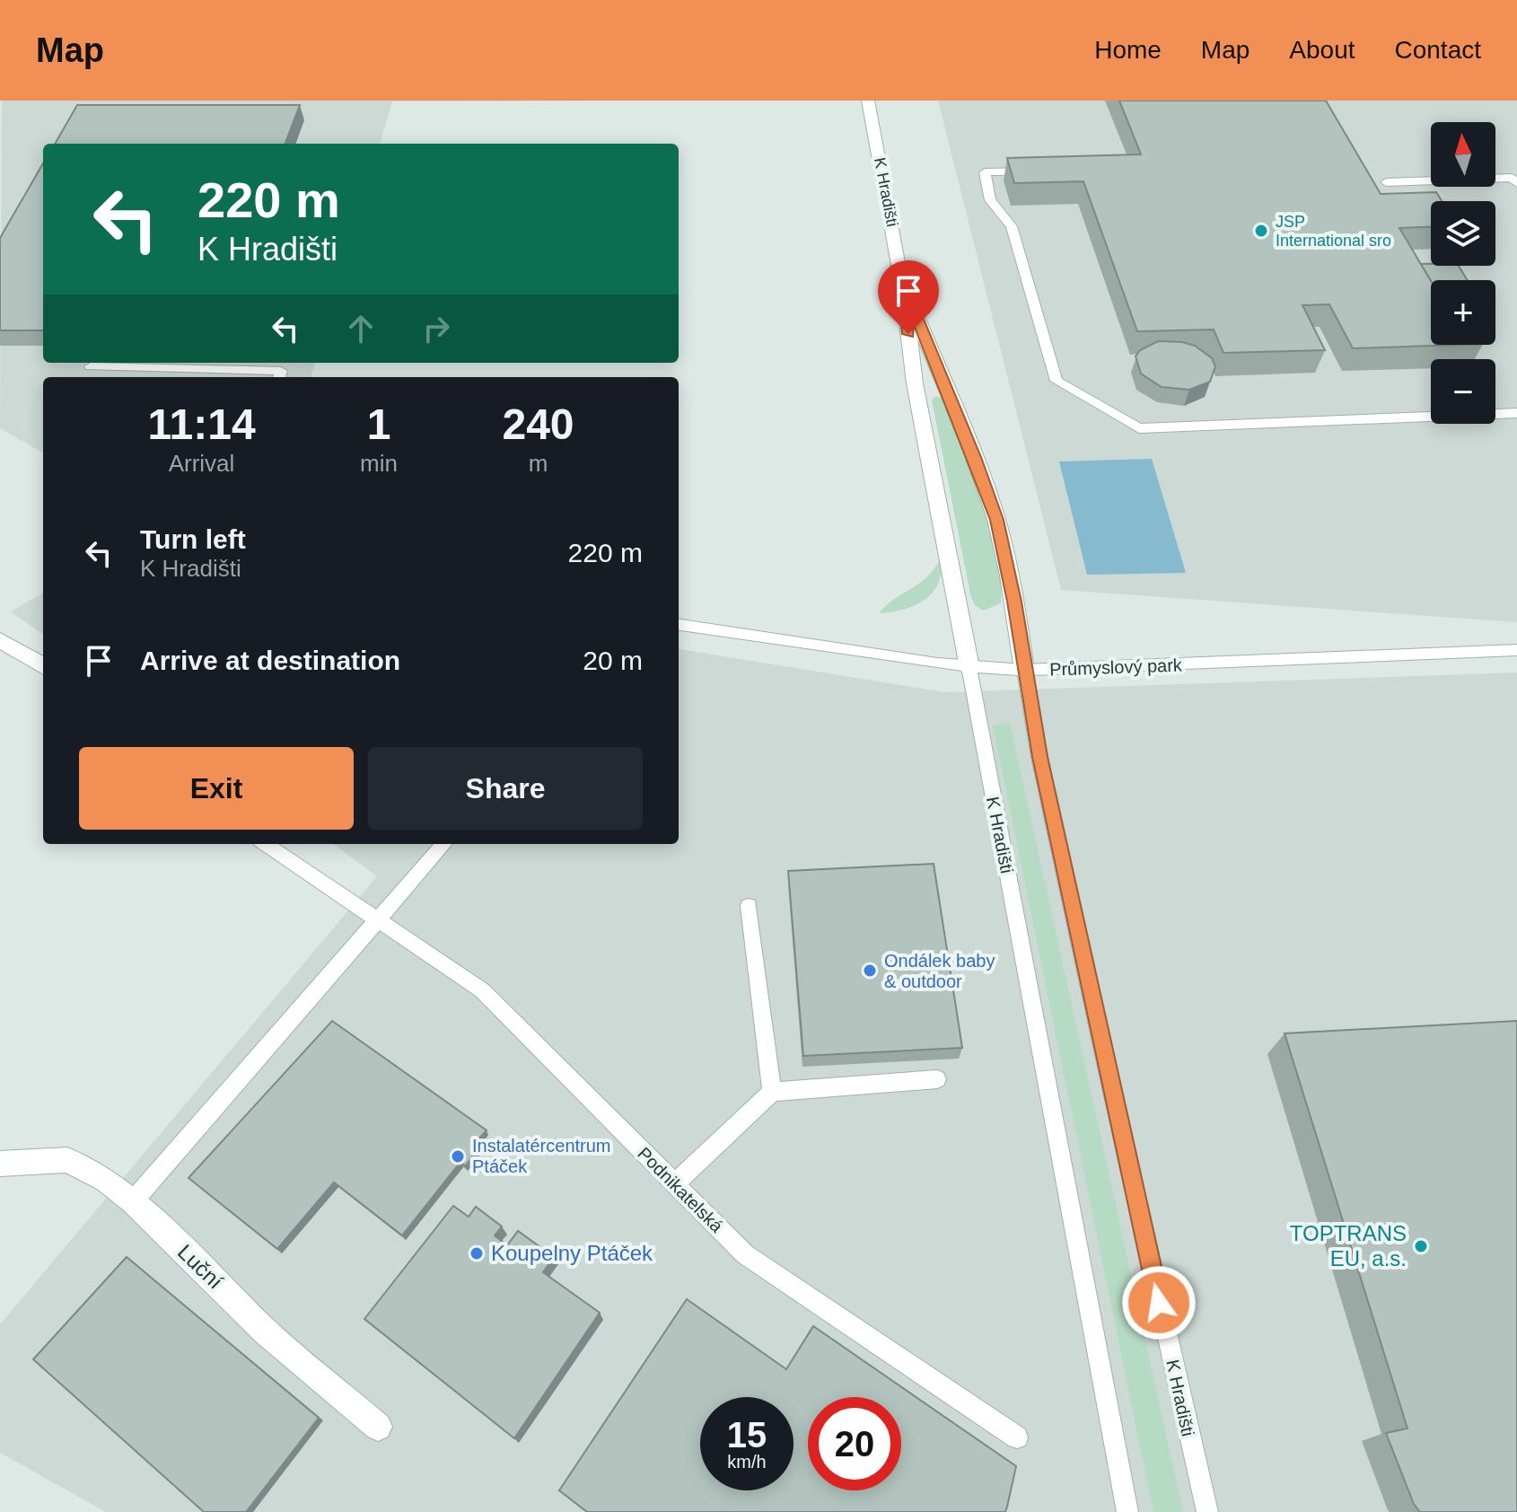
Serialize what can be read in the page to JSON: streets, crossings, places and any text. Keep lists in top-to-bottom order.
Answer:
{
  "streets": {
    "street": ["K Hradišti", "Luční"],
    "lane": ["Průmyslový park", "Podnikatelská"]
  },
  "crossings": [
    ["K Hradišti", "Průmyslový park"]
  ],
  "places": [
    "JSP International sro",
    "Ondálek baby & outdoor",
    "Instalatércentrum Ptáček",
    "TOPTRANS EU, a.s.",
    "Koupelny Ptáček"
  ],
  "north": "top",
  "page": {
    "header": "Map",
    "nav": [
      "Home",
      "Map",
      "About",
      "Contact"
    ],
    "map_buttons": ["+", "−"],
    "turn": ["220 m", "K Hradišti"],
    "eta": [
      "11:14",
      "Arrival",
      "1",
      "min",
      "240",
      "m"
    ],
    "list": [
      {
        "name": "Turn left",
        "note": "K Hradišti",
        "value": "220 m"
      },
      {
        "name": "Arrive at destination",
        "value": "20 m"
      }
    ],
    "buttons": ["Exit", "Share"],
    "speed": "15 km/h",
    "limit": "20"
  }
}
